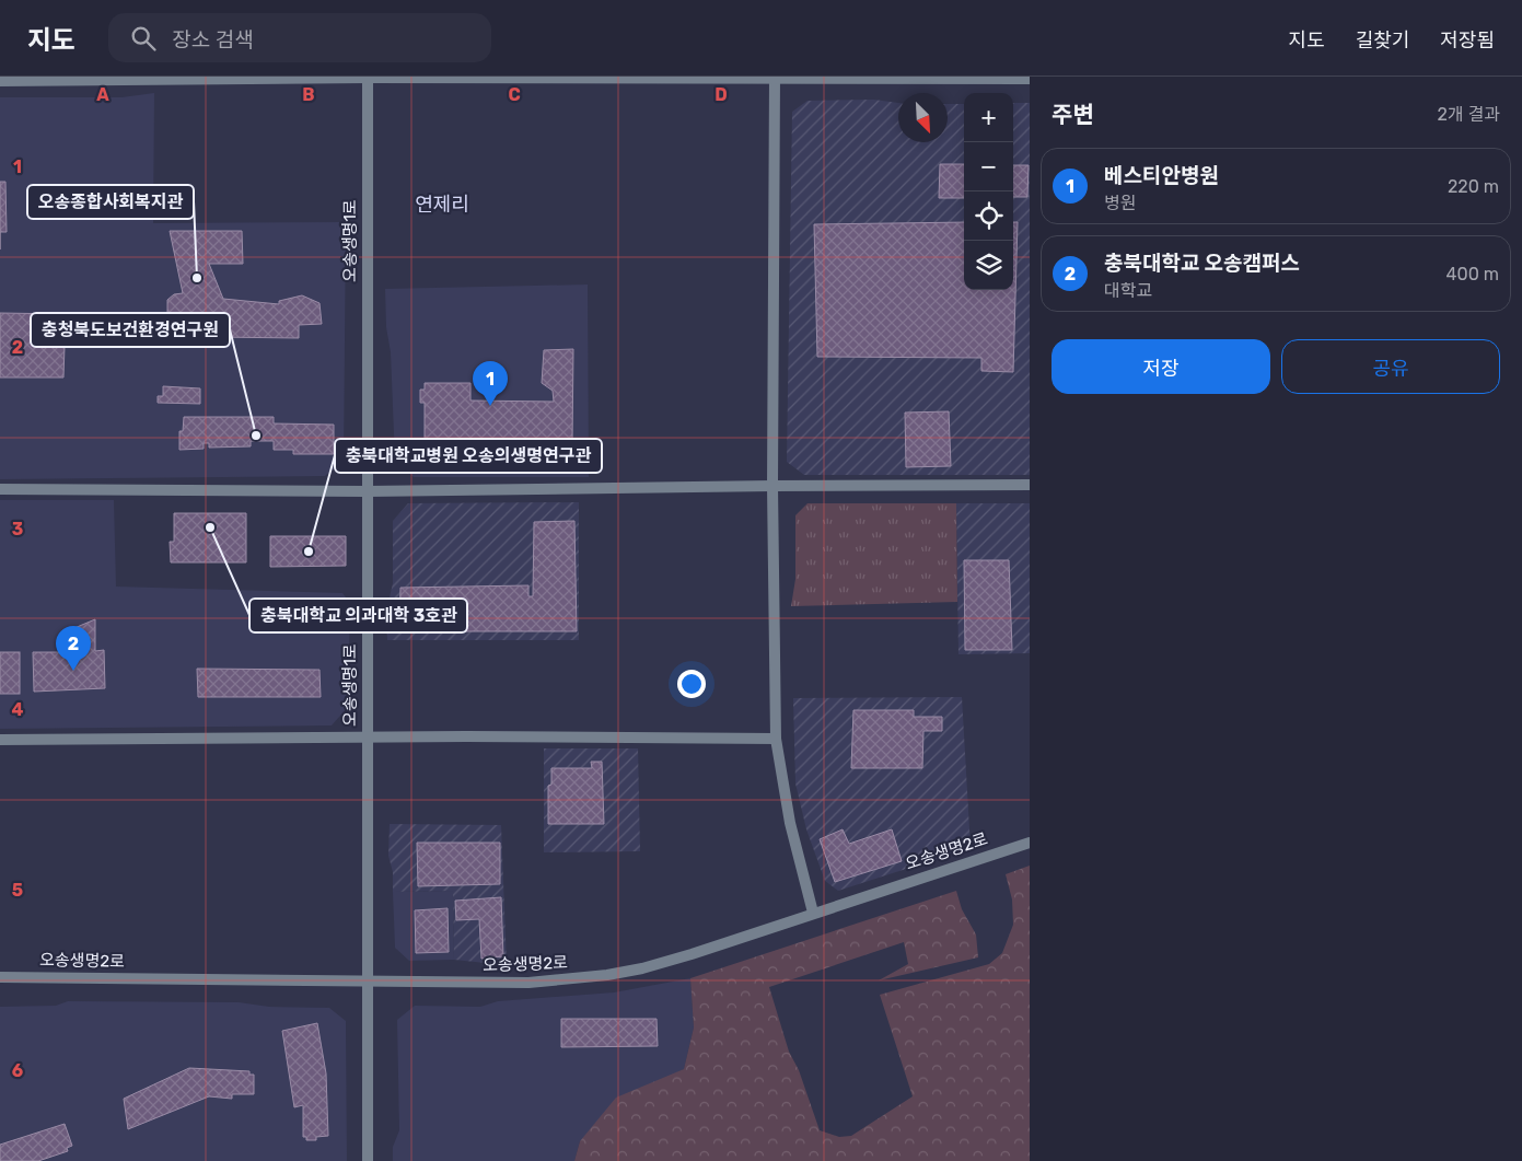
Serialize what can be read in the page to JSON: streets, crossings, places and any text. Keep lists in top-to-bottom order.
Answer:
{
  "streets": {
    "street": ["오송생명1로", "오송생명2로"]
  },
  "crossings": [
    ["오송생명1로", "오송생명2로"]
  ],
  "districts": ["연제리"],
  "places": [
    "오송종합사회복지관",
    "충청북도보건환경연구원",
    "충북대학교 의과대학 3호관",
    "충북대학교병원 오송의생명연구관"
  ],
  "north": "bottom right",
  "page": {
    "header": "지도",
    "search": "장소 검색",
    "nav": ["지도", "길찾기", "저장됨"],
    "heading": ["주변", "2개 결과"],
    "map_buttons": ["+", "−"],
    "list": [
      {
        "mark": "1",
        "name": "베스티안병원",
        "note": "병원",
        "value": "220 m"
      },
      {
        "mark": "2",
        "name": "충북대학교 오송캠퍼스",
        "note": "대학교",
        "value": "400 m"
      }
    ],
    "buttons": ["저장", "공유"],
    "pins": ["1", "2"]
  },
  "grid": {
    "columns": [
      "A",
      "B",
      "C",
      "D"
    ],
    "rows": [
      "1",
      "2",
      "3",
      "4",
      "5",
      "6"
    ]
  }
}
